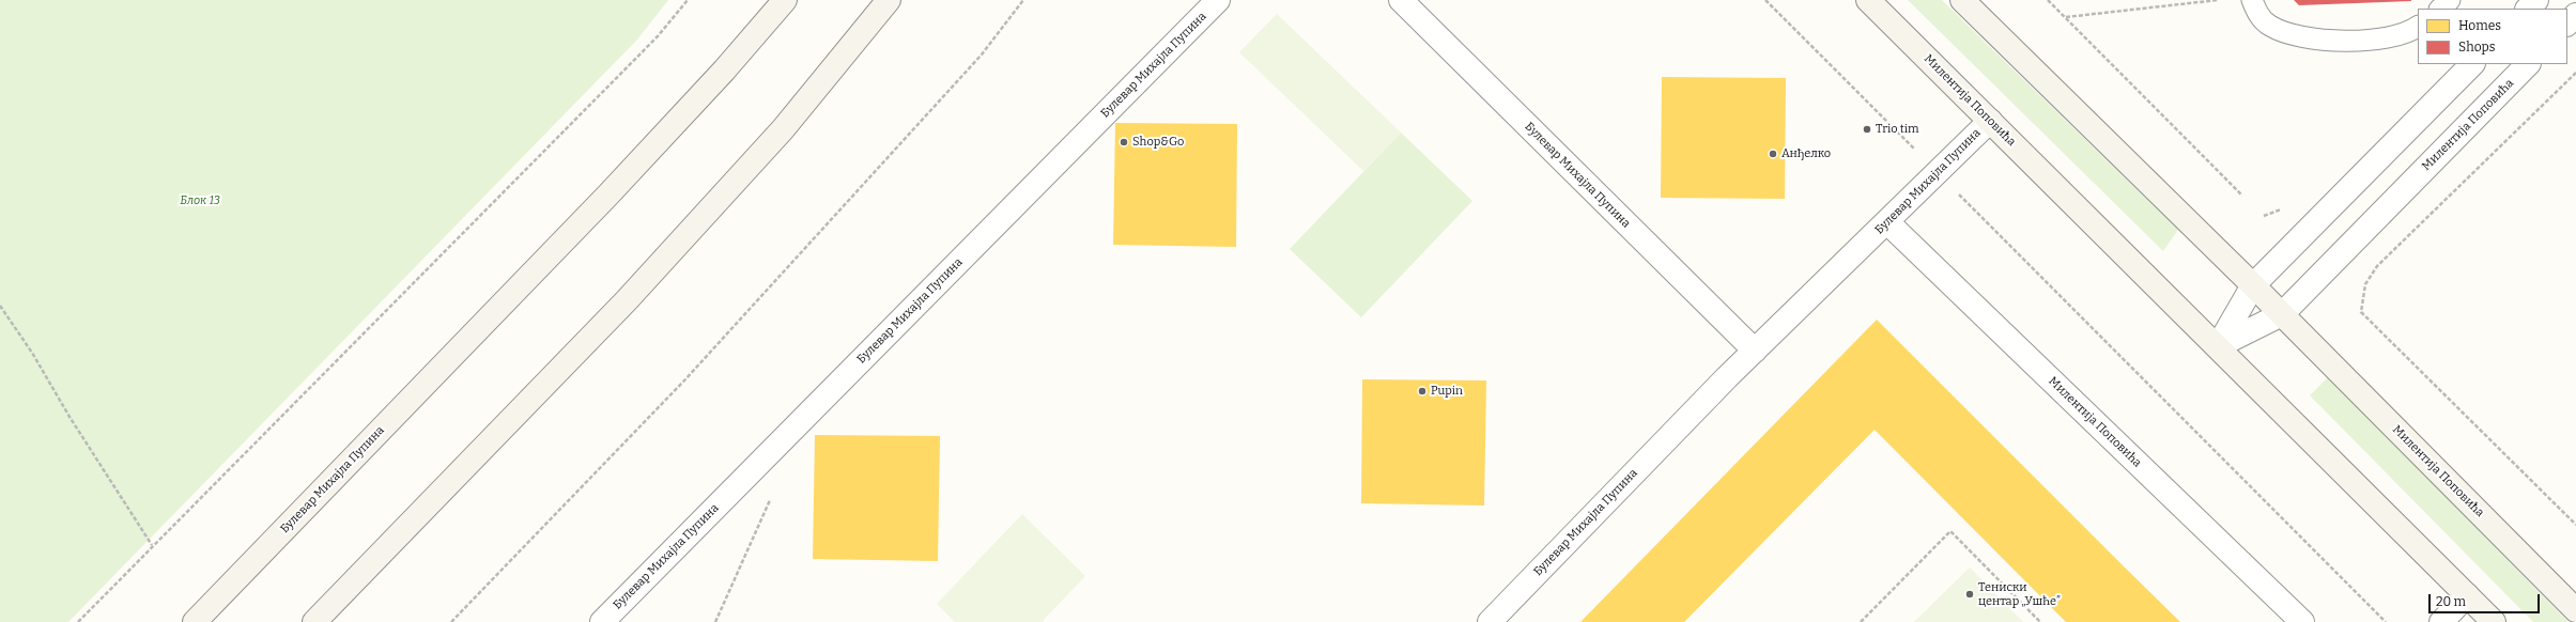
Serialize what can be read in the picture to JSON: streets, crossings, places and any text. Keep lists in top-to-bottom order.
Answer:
{
  "streets": {
    "street": ["Булевар Михајла Пупина", "Милентија Поповића"]
  },
  "crossings": [
    ["Булевар Михајла Пупина", "Милентија Поповића"]
  ],
  "parks": ["Блок 13"],
  "places": [
    "Trio tim",
    "Shop&Go",
    "Анђелко",
    "Pupin",
    "Тениски центар „Ушће”"
  ],
  "legend": ["Homes", "Shops"],
  "scale_bar": "20 m"
}
